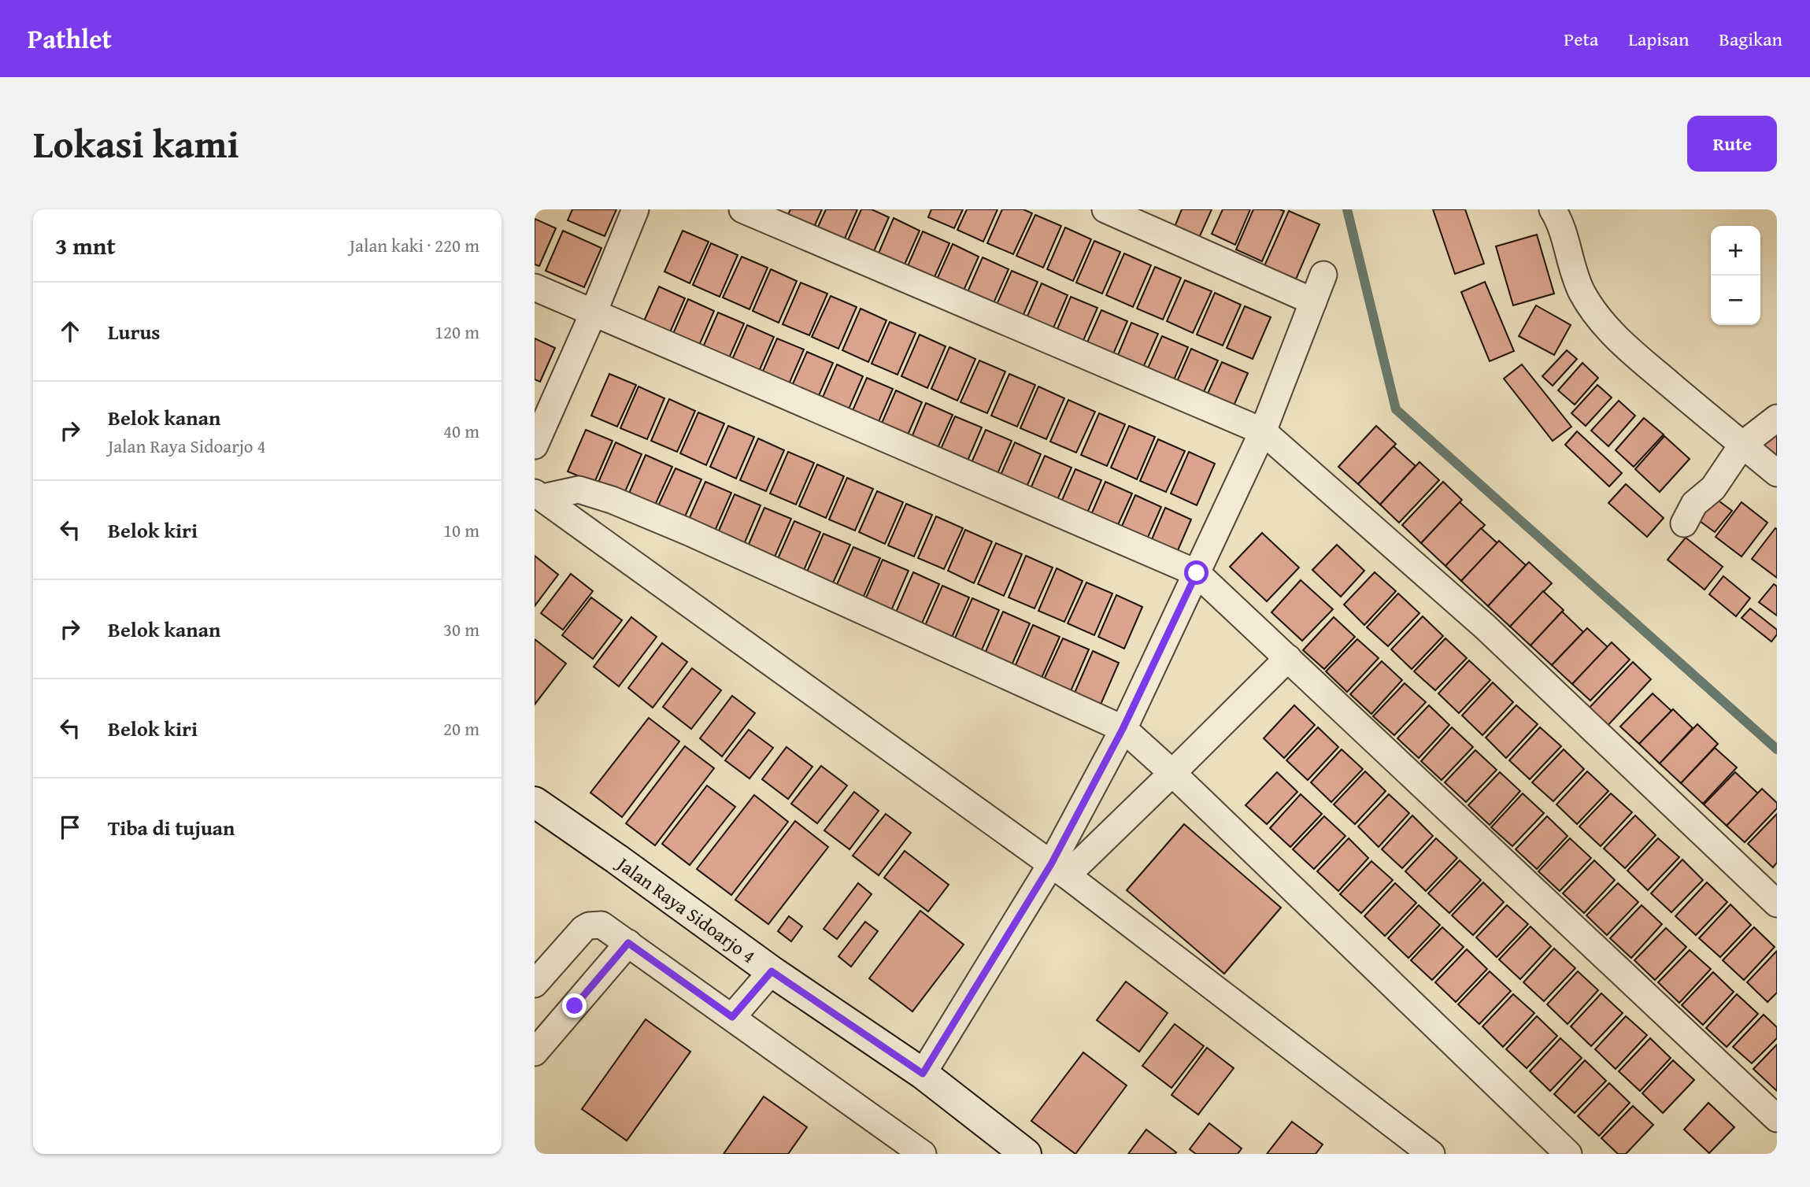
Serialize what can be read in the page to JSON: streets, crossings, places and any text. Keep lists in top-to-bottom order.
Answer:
{
  "streets": {
    "street": ["Jalan Raya Sidoarjo 4"]
  },
  "page": {
    "header": "Pathlet",
    "nav": ["Peta", "Lapisan", "Bagikan"],
    "title": "Lokasi kami",
    "buttons": "Rute",
    "heading": ["3 mnt", "Jalan kaki · 220 m"],
    "map_buttons": ["+", "−"],
    "list": [
      ["Lurus", "120 m"],
      ["Belok kanan", "Jalan Raya Sidoarjo 4", "40 m"],
      ["Belok kiri", "10 m"],
      ["Belok kanan", "30 m"],
      ["Belok kiri", "20 m"],
      "Tiba di tujuan"
    ]
  }
}
